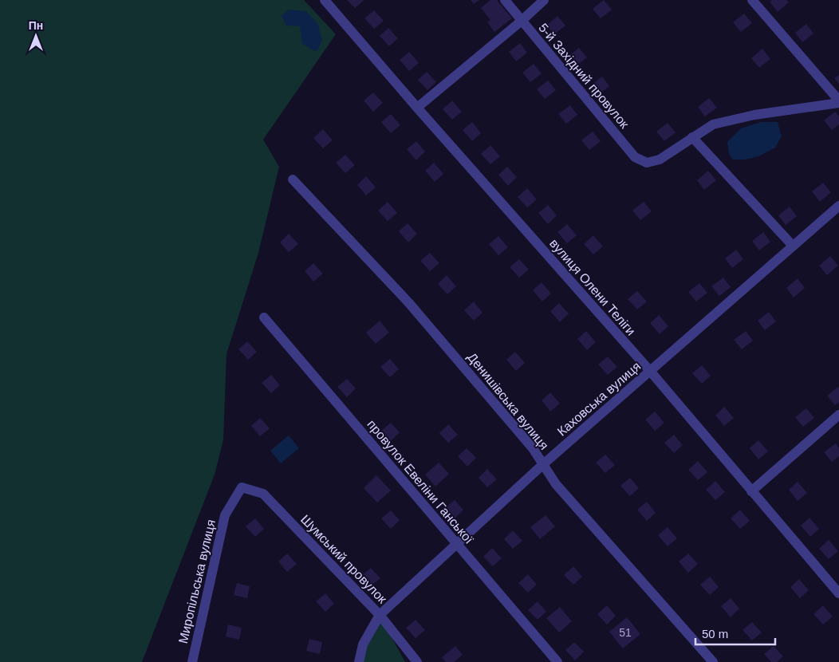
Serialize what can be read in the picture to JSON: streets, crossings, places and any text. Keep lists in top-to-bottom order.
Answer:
{
  "streets": {
    "street": [
      "5-й Західний провулок",
      "вулиця Олени Теліги",
      "Каховська вулиця",
      "Денишівська вулиця",
      "провулок Евеліни Ганської",
      "Шумський провулок",
      "Миропільська вулиця"
    ]
  },
  "crossings": [
    ["вулиця Олени Теліги", "Каховська вулиця"],
    ["Каховська вулиця", "Денишівська вулиця"],
    ["Каховська вулиця", "провулок Евеліни Ганської"],
    ["Каховська вулиця", "Шумський провулок"],
    ["Шумський провулок", "Миропільська вулиця"]
  ],
  "house_numbers": ["51"],
  "scale_bar": "50 m",
  "north": "top"
}
